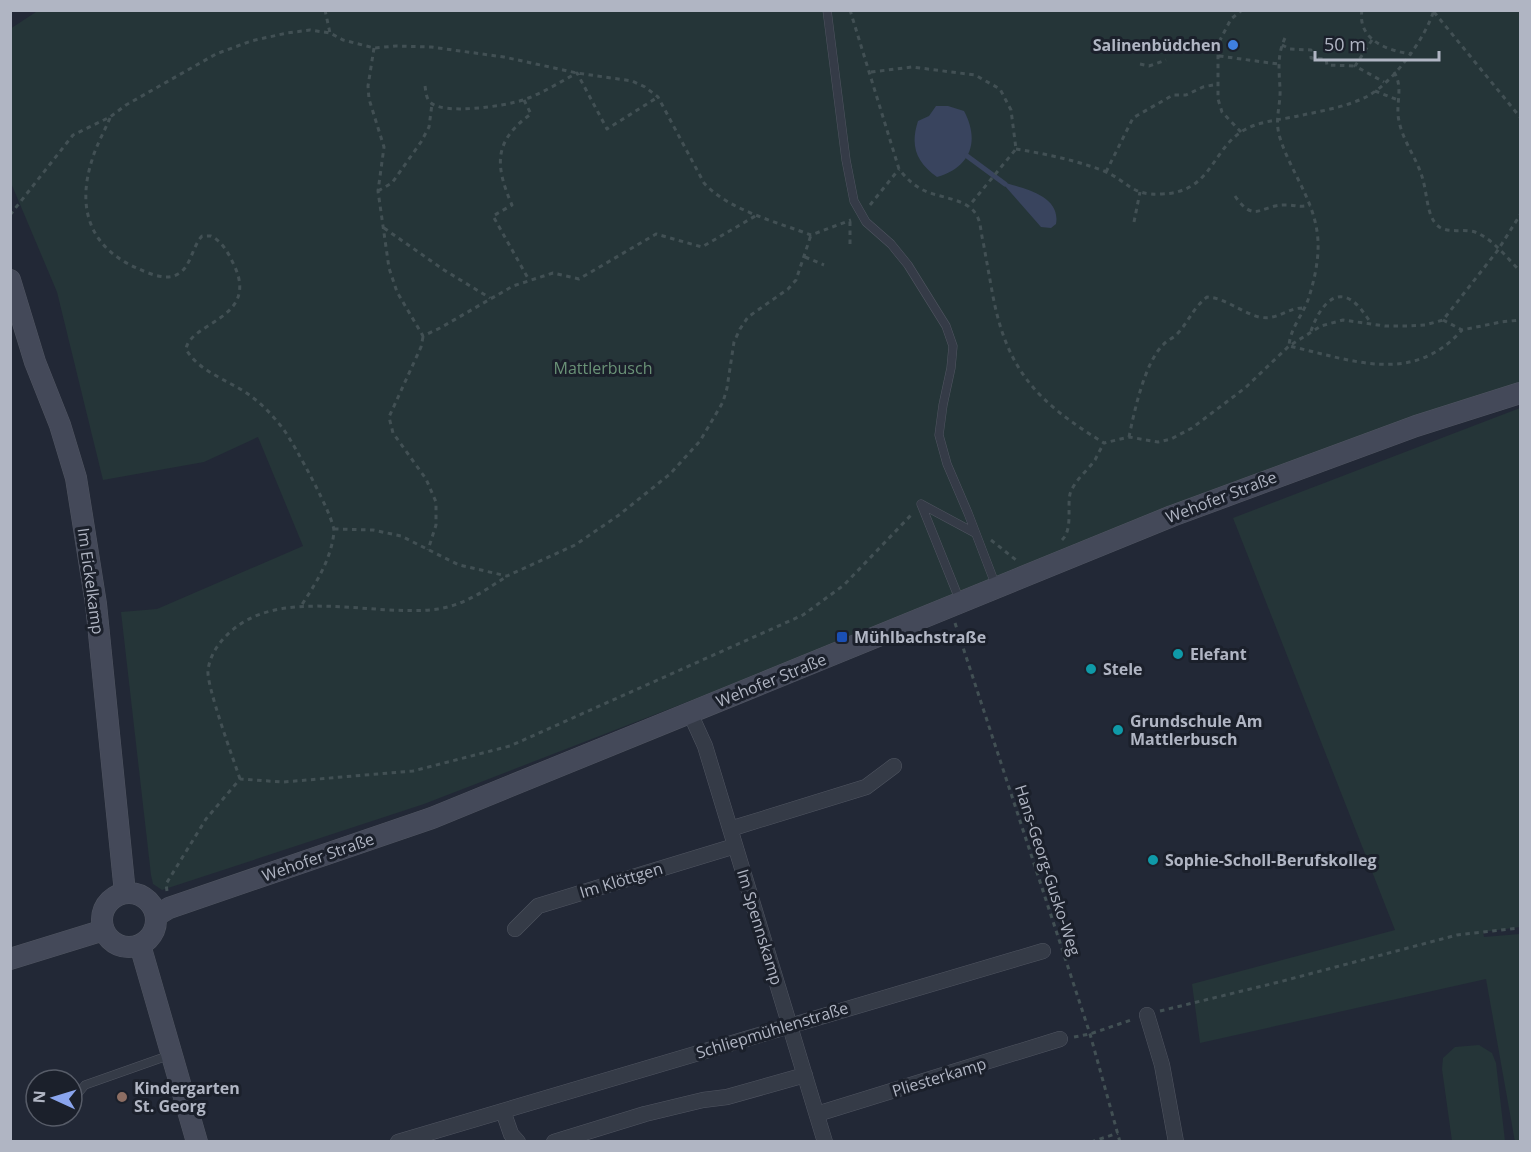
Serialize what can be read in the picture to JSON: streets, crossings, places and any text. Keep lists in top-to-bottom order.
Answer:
{
  "streets": {
    "street": [
      "Wehofer Straße",
      "Im Eickelkamp",
      "Im Klöttgen",
      "Im Spennskamp",
      "Schliepmühlenstraße",
      "Pliesterkamp"
    ],
    "path": ["Hans-Georg-Gusko-Weg"]
  },
  "crossings": [
    ["Wehofer Straße", "Im Eickelkamp"],
    ["Wehofer Straße", "Hans-Georg-Gusko-Weg"],
    ["Wehofer Straße", "Im Spennskamp"],
    ["Im Klöttgen", "Im Spennskamp"],
    ["Im Spennskamp", "Schliepmühlenstraße"],
    ["Im Spennskamp", "Pliesterkamp"]
  ],
  "parks": ["Mattlerbusch"],
  "places": {
    "other": [
      "Salinenbüdchen",
      "Elefant",
      "Stele",
      "Grundschule Am Mattlerbusch",
      "Sophie-Scholl-Berufskolleg",
      "Kindergarten St. Georg"
    ],
    "transit": ["Mühlbachstraße"]
  },
  "scale_bar": "50 m",
  "north": "left"
}
